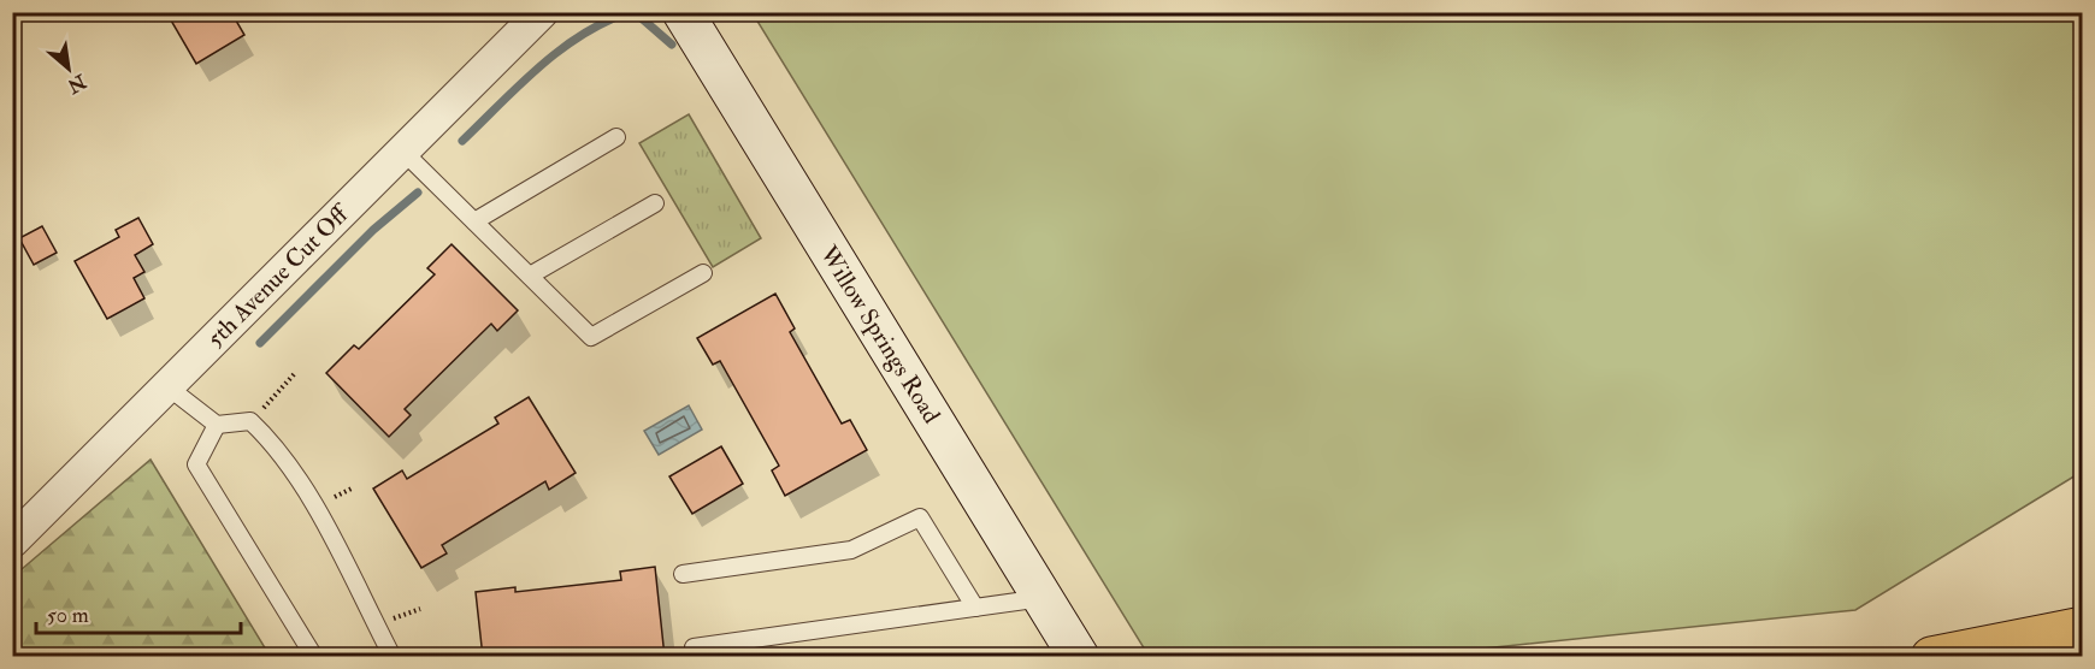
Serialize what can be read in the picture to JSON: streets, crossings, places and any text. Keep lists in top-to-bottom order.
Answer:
{
  "streets": {
    "main road": ["Willow Springs Road"],
    "street": ["5th Avenue Cut Off"]
  },
  "scale_bar": "50 m",
  "north": "bottom right"
}
